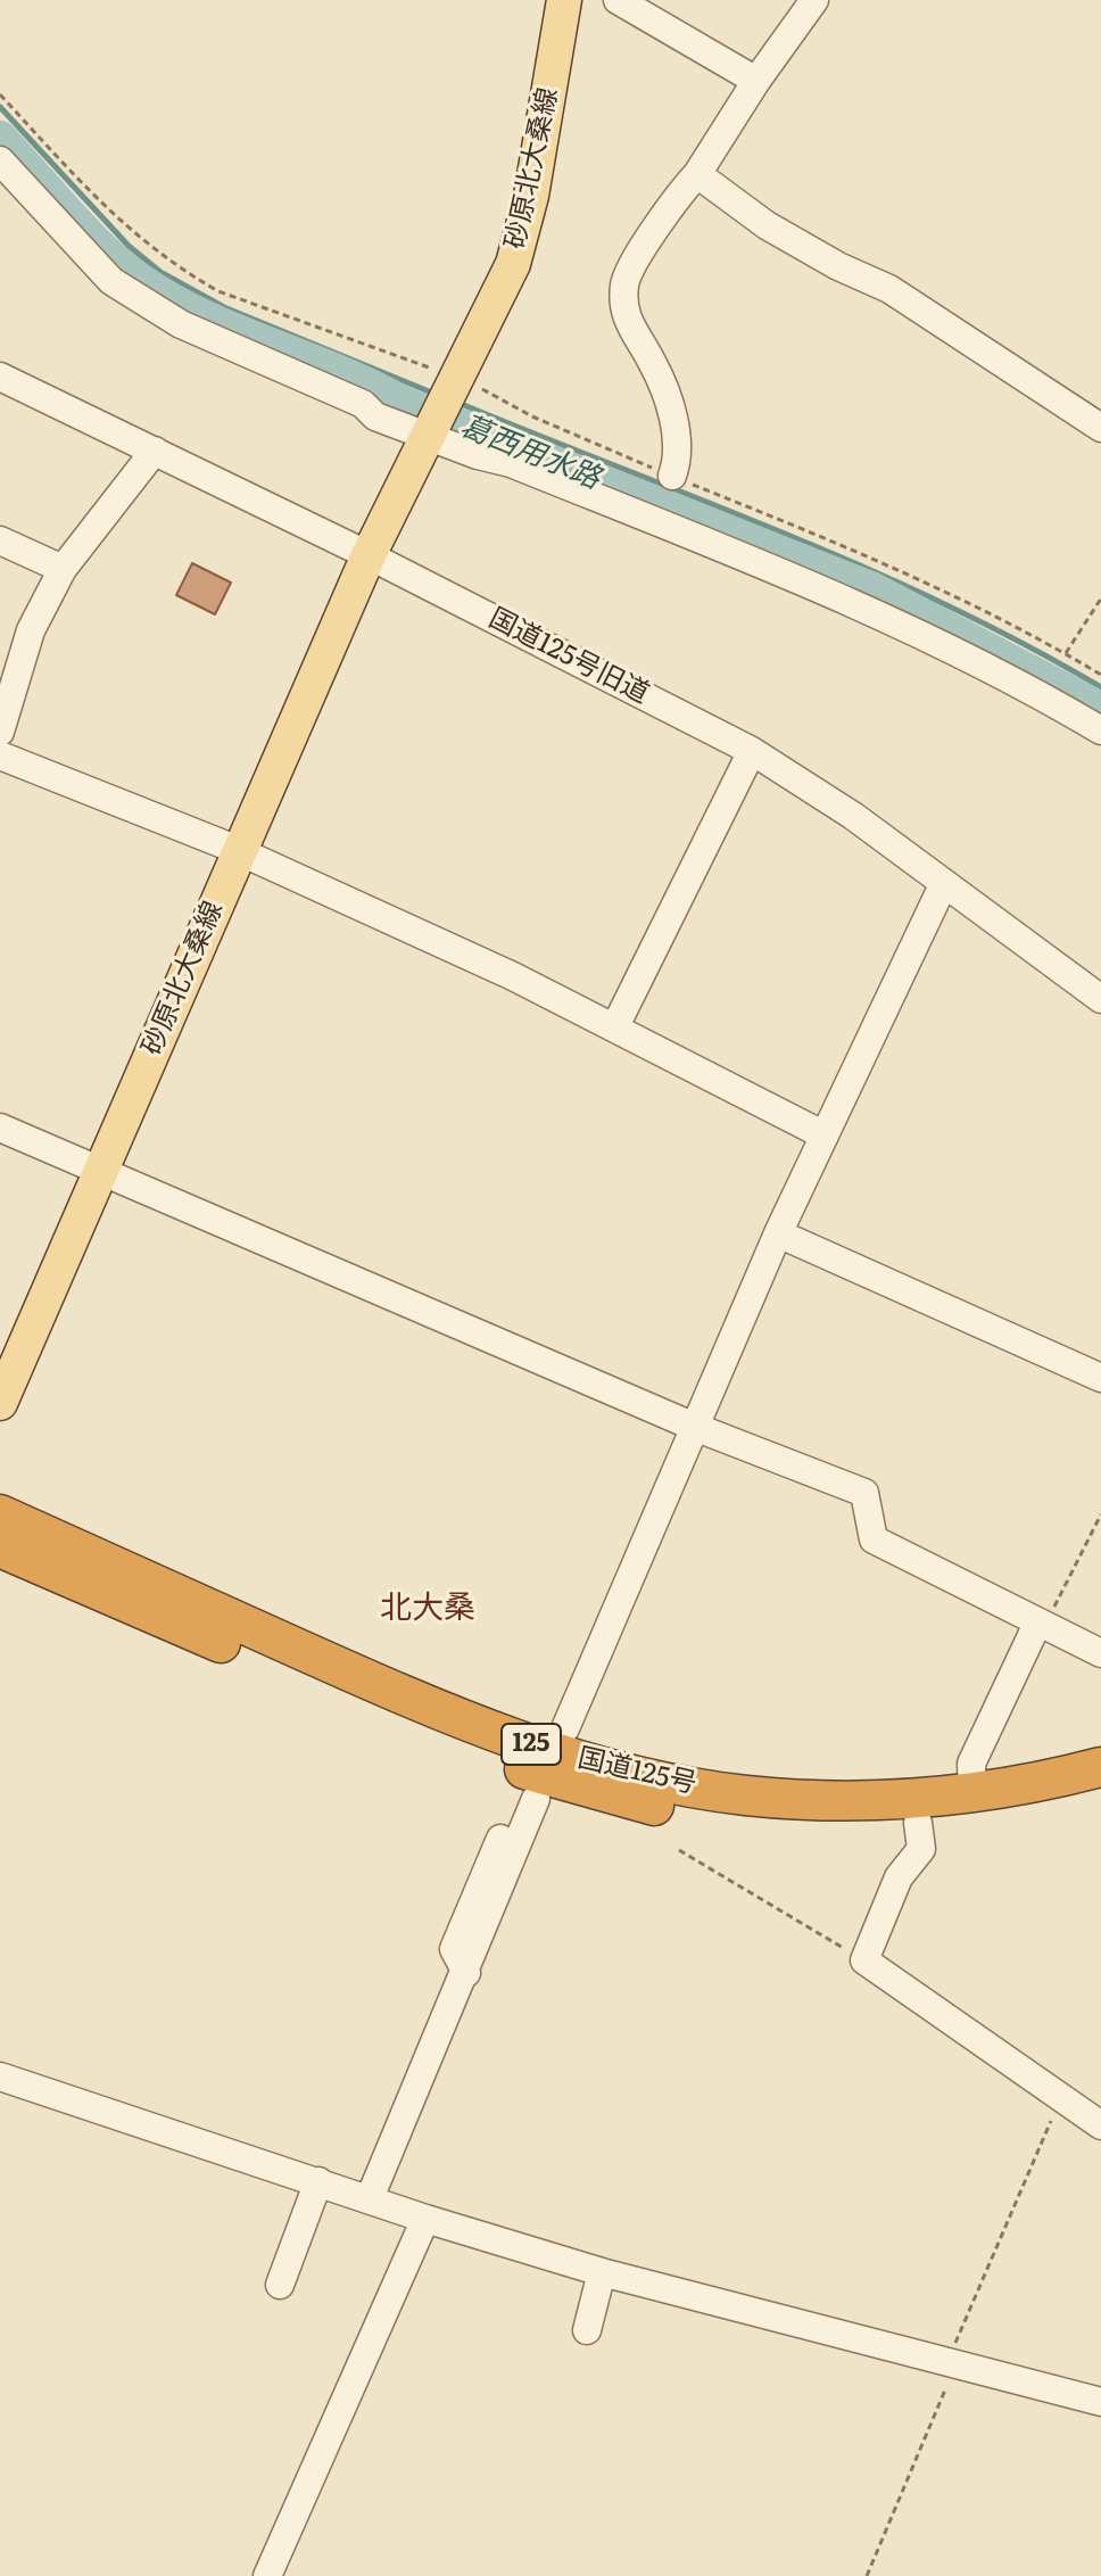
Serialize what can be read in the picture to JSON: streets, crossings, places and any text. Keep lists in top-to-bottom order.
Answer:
{
  "streets": {
    "highway": ["125", "国道125号"],
    "main road": ["砂原北大桑線"],
    "street": ["国道125号旧道"]
  },
  "crossings": [
    ["砂原北大桑線", "国道125号旧道"]
  ],
  "districts": ["北大桑"],
  "water": ["葛西用水路"]
}
